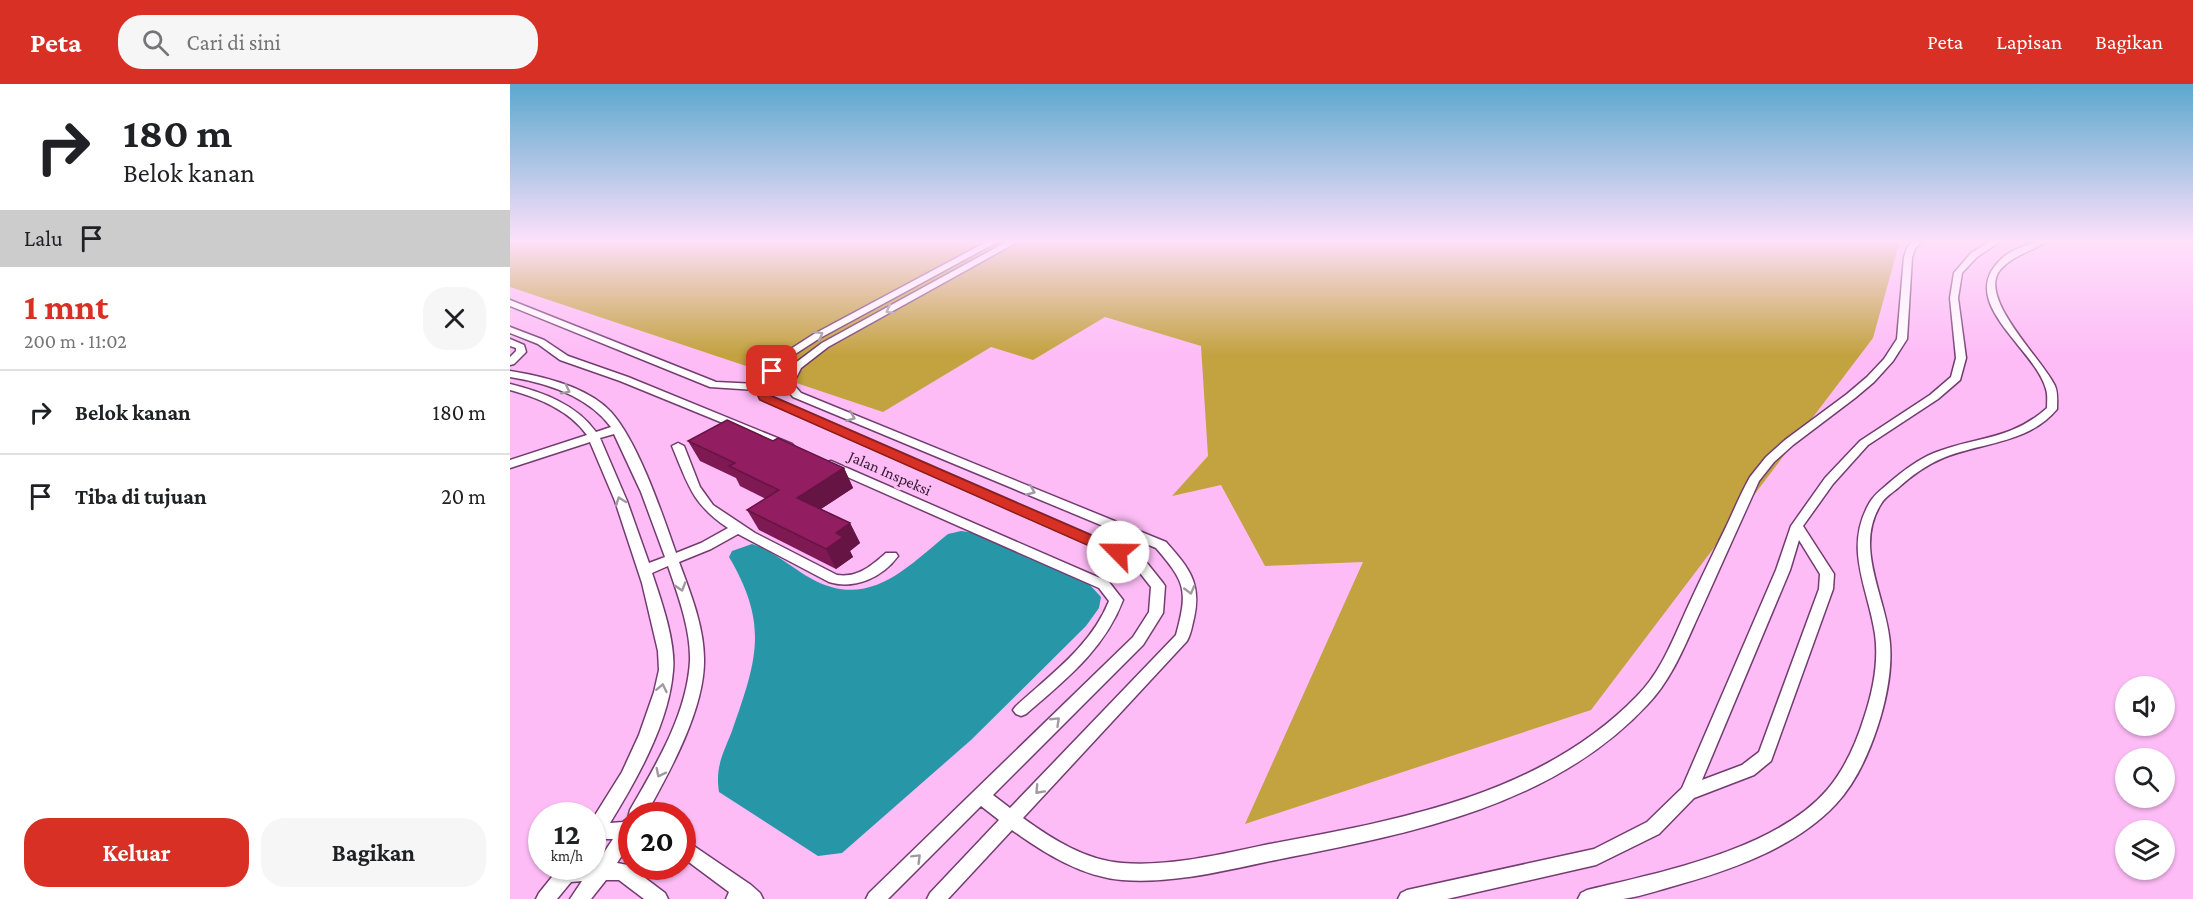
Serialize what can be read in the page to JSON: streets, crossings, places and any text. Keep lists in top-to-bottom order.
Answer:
{
  "streets": {
    "lane": ["Jalan Inspeksi"]
  },
  "page": {
    "header": "Peta",
    "search": "Cari di sini",
    "nav": ["Peta", "Lapisan", "Bagikan"],
    "turn": ["180 m", "Belok kanan"],
    "then": "Lalu",
    "heading": ["1 mnt", "200 m · 11:02"],
    "list": [
      {
        "name": "Belok kanan",
        "value": "180 m"
      },
      {
        "name": "Tiba di tujuan",
        "value": "20 m"
      }
    ],
    "speed": "12 km/h",
    "limit": "20",
    "buttons": ["Keluar", "Bagikan"]
  }
}
